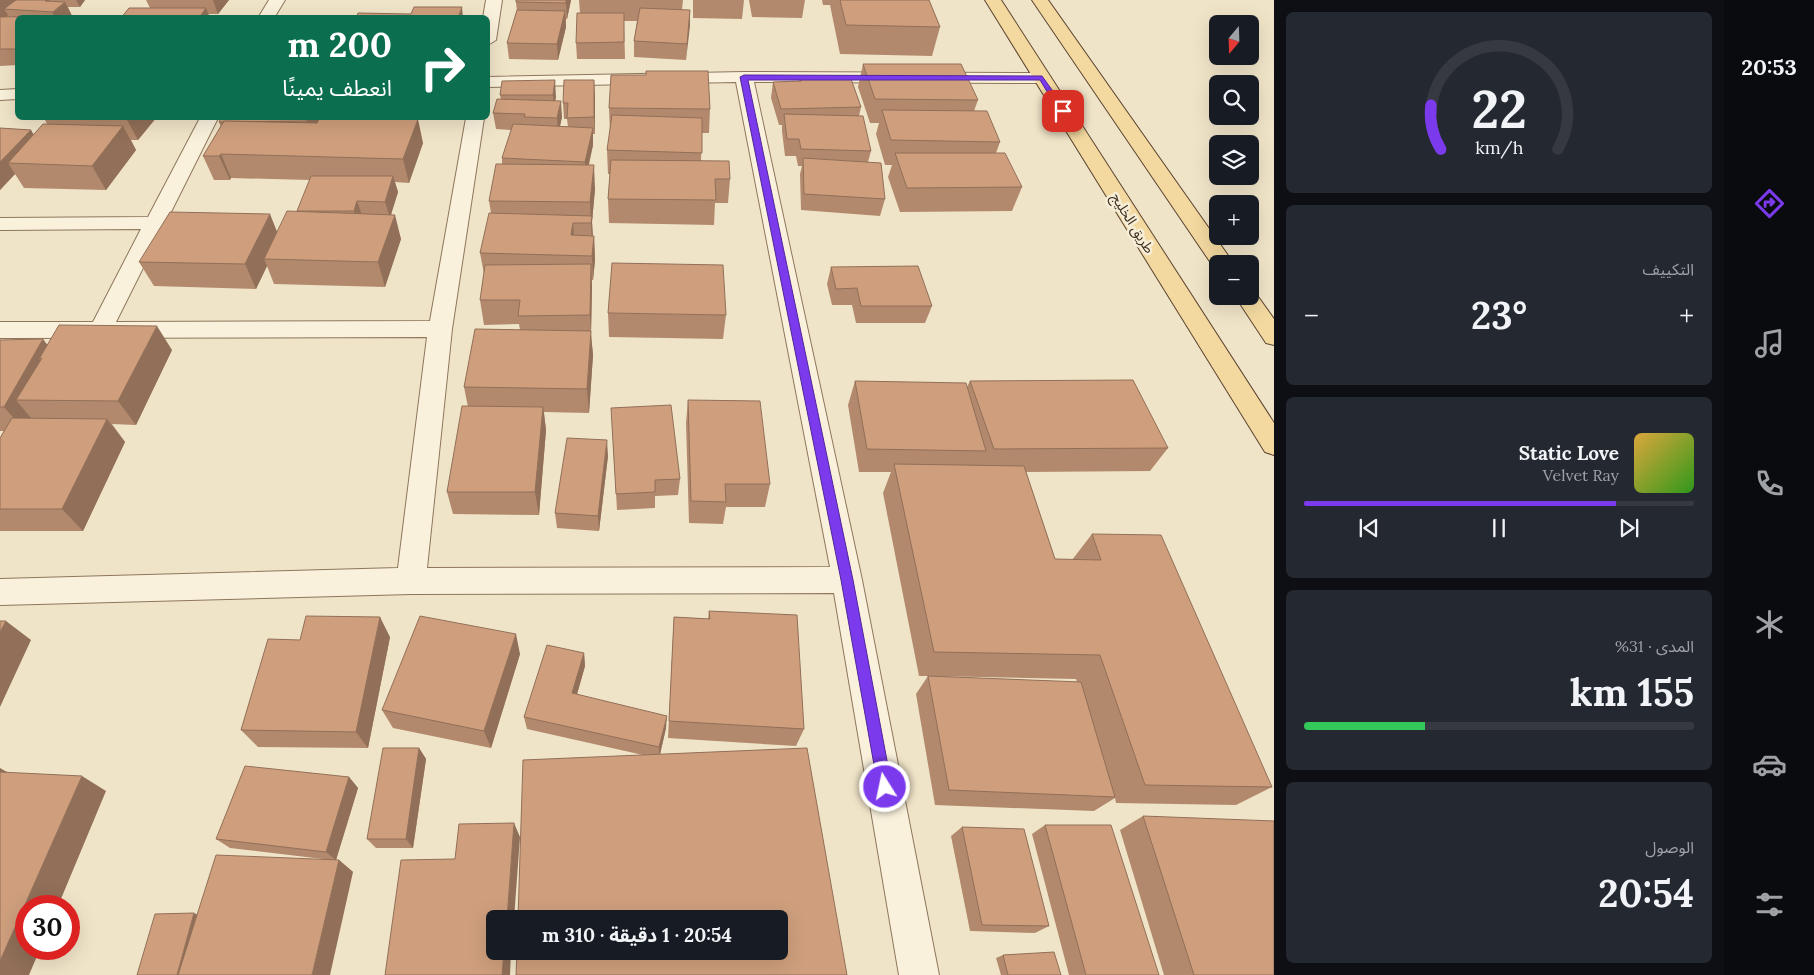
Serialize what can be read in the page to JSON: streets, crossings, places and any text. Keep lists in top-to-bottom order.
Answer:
{
  "streets": {
    "main road": ["طريق الخليج"]
  },
  "north": "bottom",
  "page": {
    "tabs": "20:53",
    "map_buttons": ["+", "−"],
    "turn": ["200 m", "انعطف يمينًا"],
    "tile": [
      "التكييف",
      ["المدى · 31%", "155 km"],
      ["الوصول", "20:54"]
    ],
    "heat": ["−", "23°", "+"],
    "song": ["Static Love", "Velvet Ray"],
    "limit": "30",
    "trip": "20:54 · 1 دقيقة · 310 m",
    "gauge": ["22", "km/h"]
  }
}
